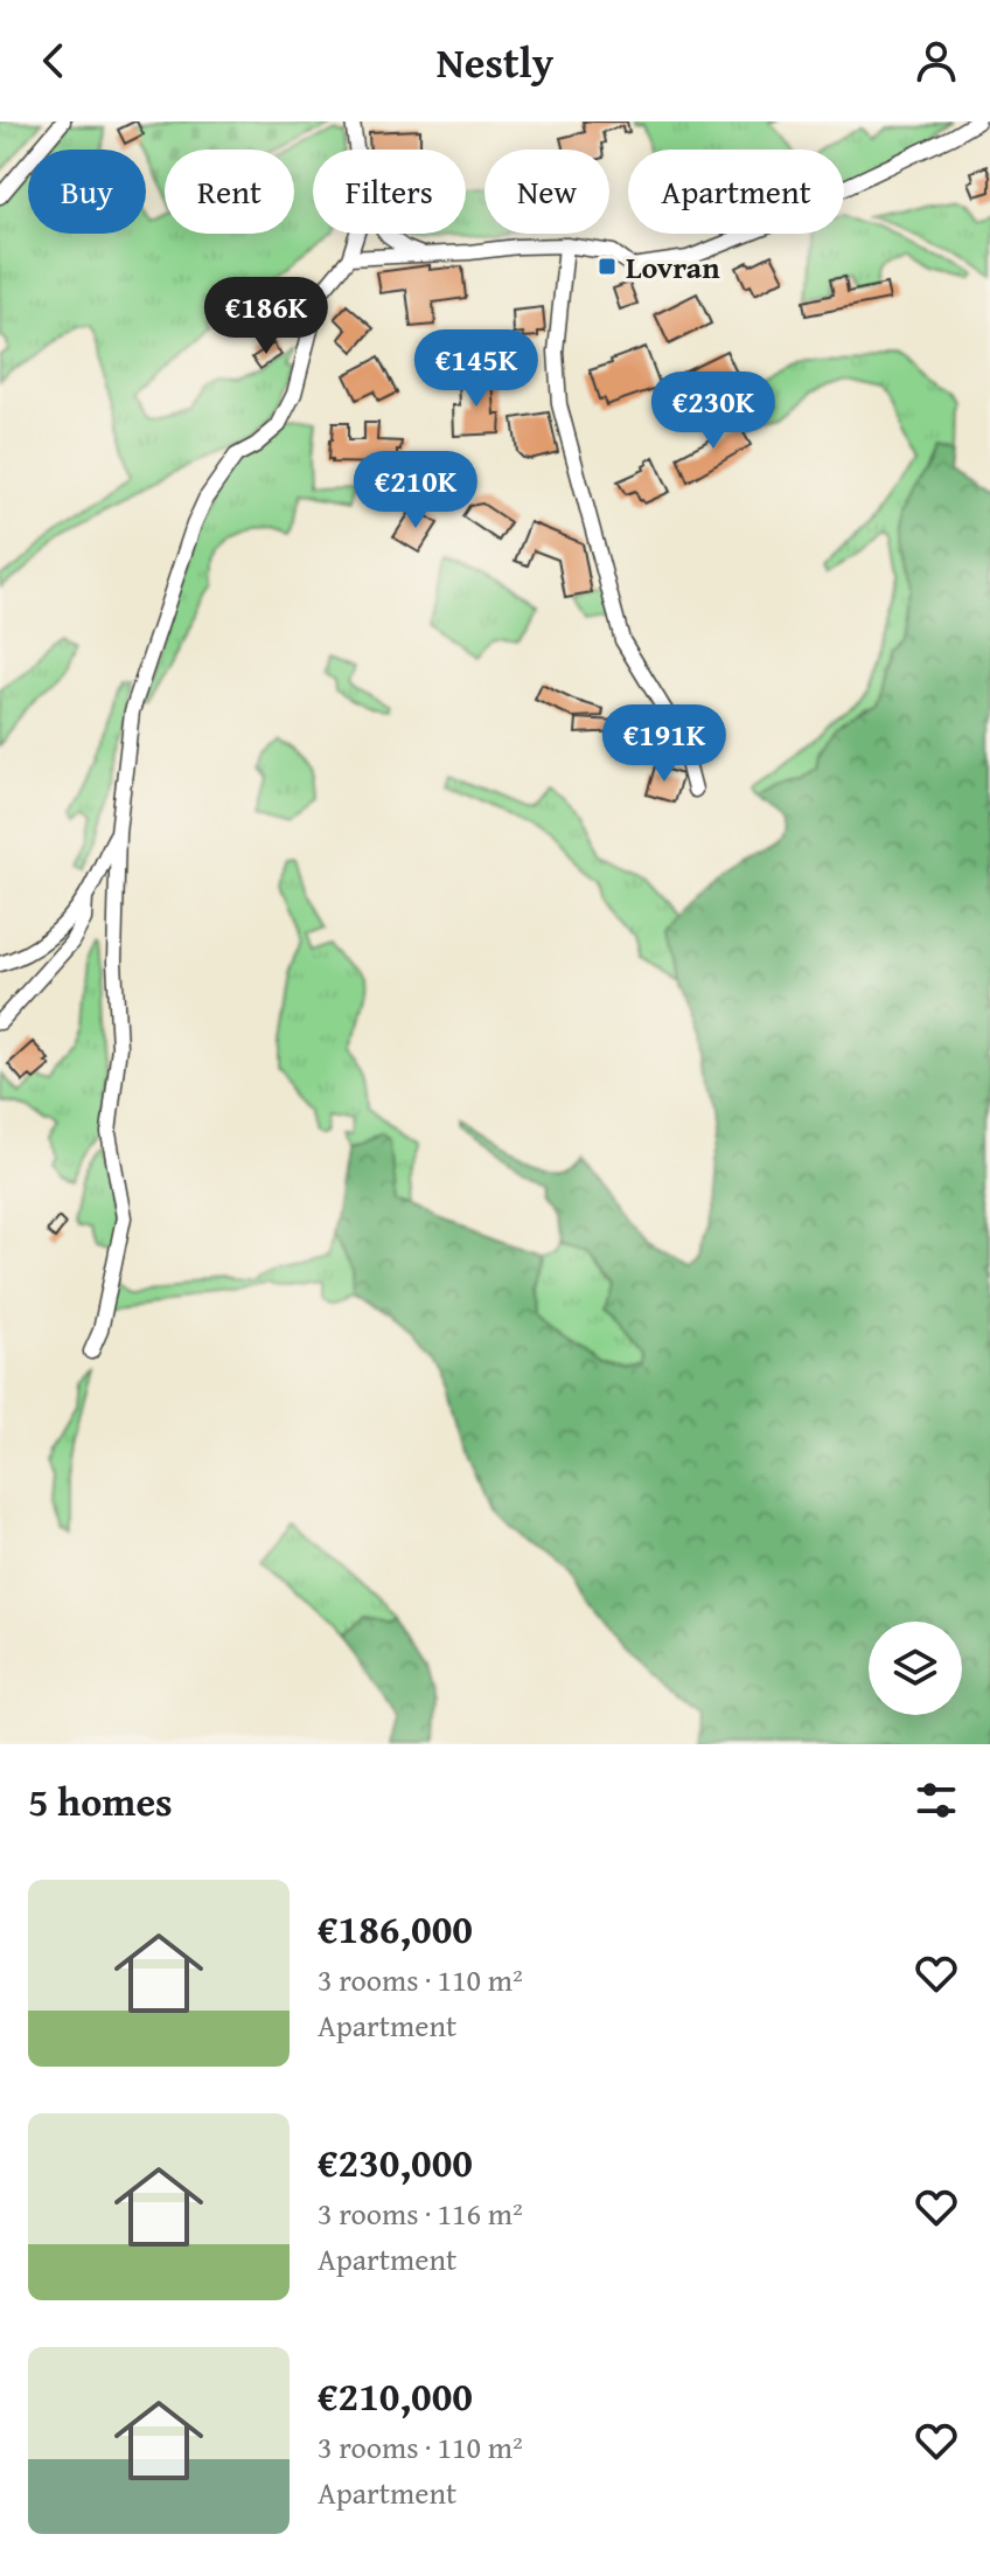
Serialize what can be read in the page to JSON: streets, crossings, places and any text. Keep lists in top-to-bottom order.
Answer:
{
  "places": {
    "transit": ["Lovran"]
  },
  "page": {
    "header": "Nestly",
    "chip": [
      "Buy",
      "Rent",
      "Filters",
      "New",
      "Apartment"
    ],
    "price": [
      "€186K",
      "€145K",
      "€230K",
      "€210K",
      "€191K"
    ],
    "heading": "5 homes",
    "list": [
      {
        "name": "€186,000",
        "note": "3 rooms · 110 m² · Apartment"
      },
      {
        "name": "€230,000",
        "note": "3 rooms · 116 m² · Apartment"
      },
      {
        "name": "€210,000",
        "note": "3 rooms · 110 m² · Apartment"
      }
    ]
  }
}
